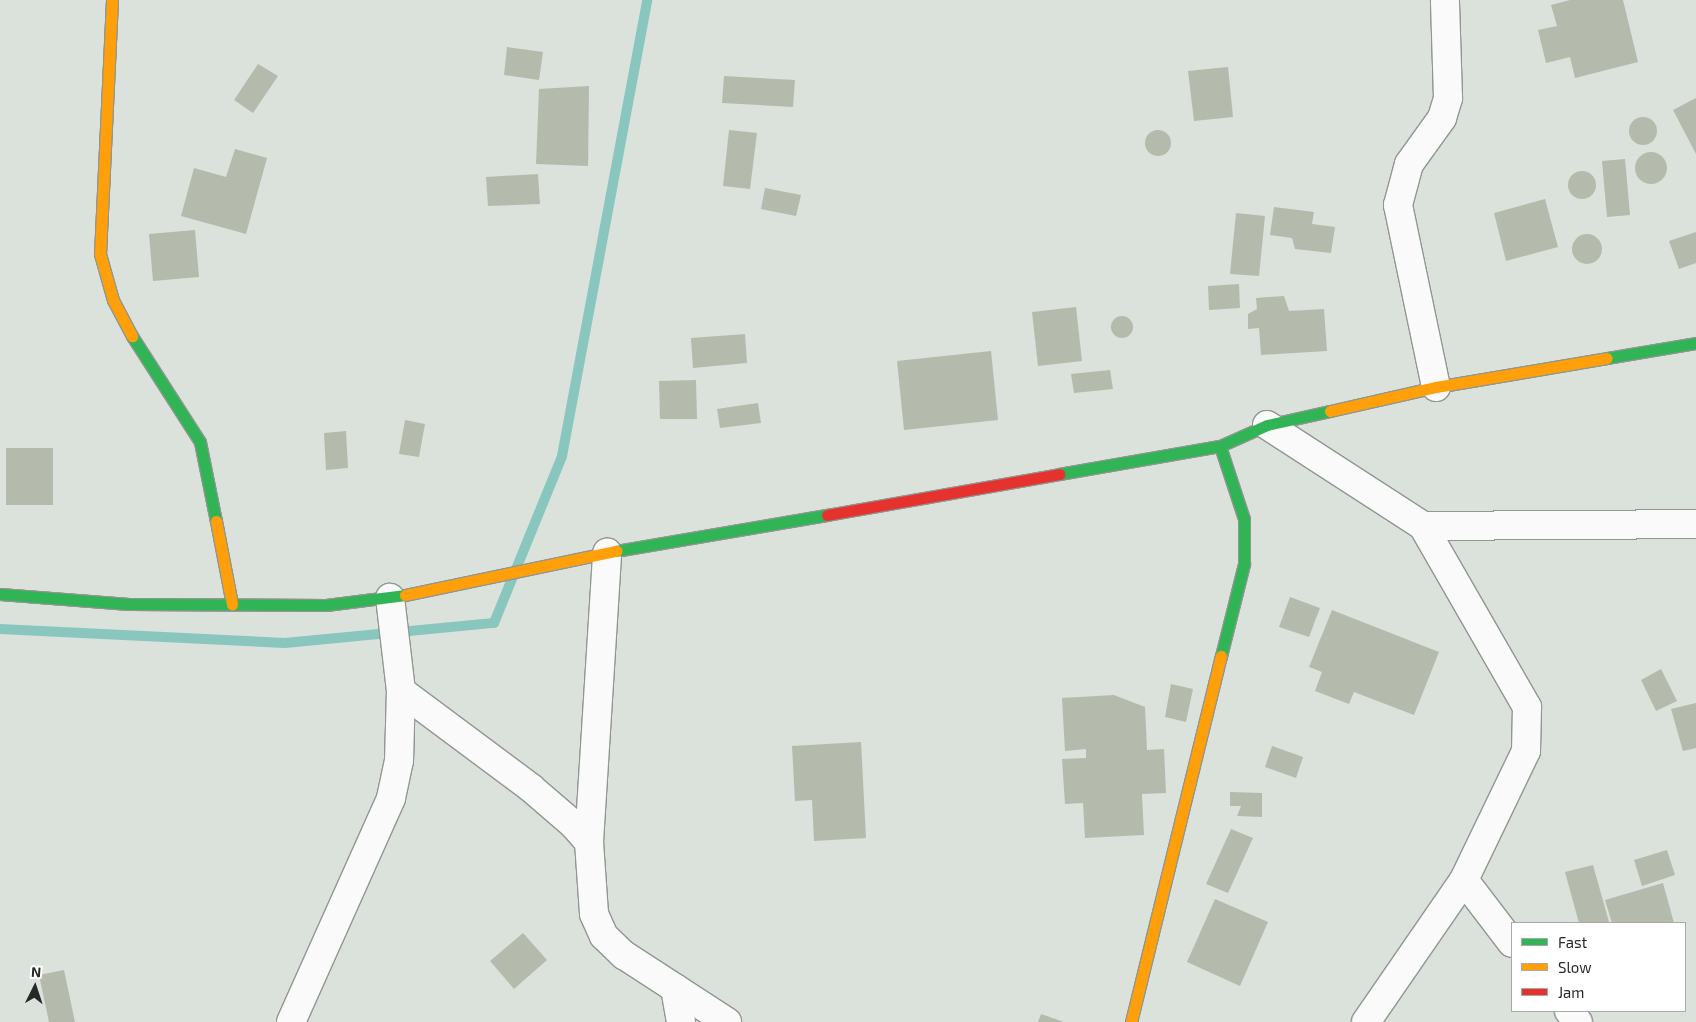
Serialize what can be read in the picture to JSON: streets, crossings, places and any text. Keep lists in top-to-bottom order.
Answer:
{
  "legend": ["Fast", "Slow", "Jam"],
  "north": "top"
}
